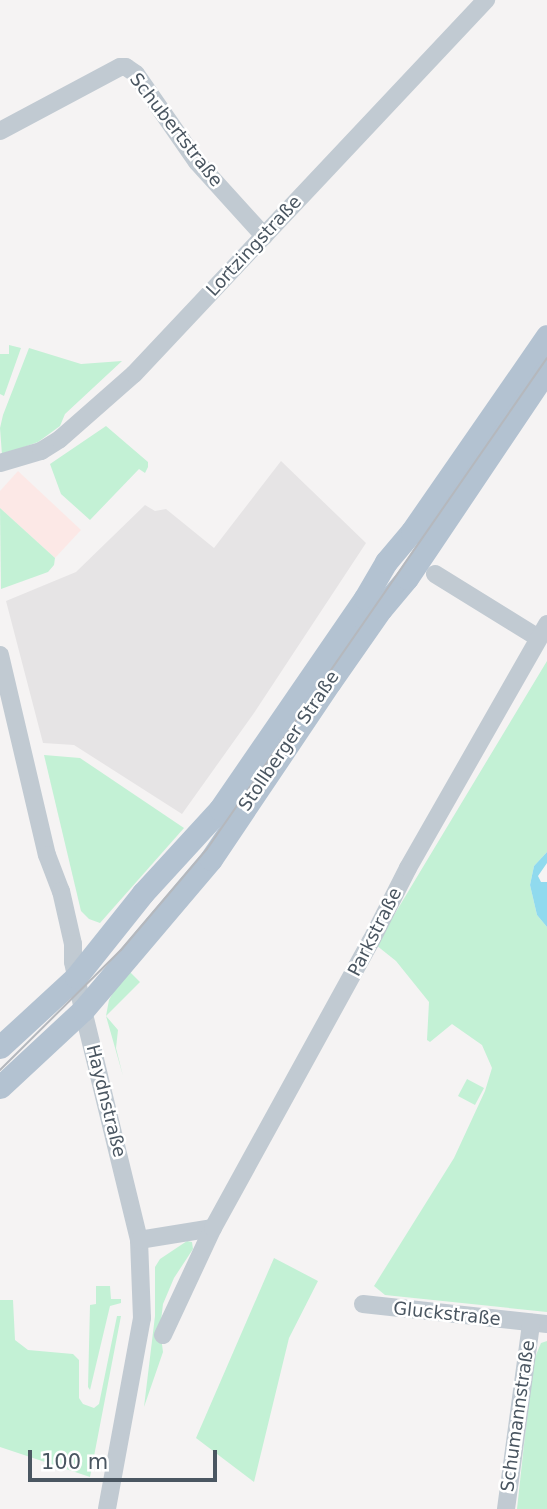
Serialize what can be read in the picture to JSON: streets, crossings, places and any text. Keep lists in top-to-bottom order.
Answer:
{
  "streets": {
    "main road": ["Stollberger Straße"],
    "street": [
      "Schubertstraße",
      "Lortzingstraße",
      "Parkstraße",
      "Haydnstraße",
      "Gluckstraße",
      "Schumannstraße"
    ]
  },
  "crossings": [
    ["Schubertstraße", "Lortzingstraße"],
    ["Stollberger Straße", "Haydnstraße"],
    ["Gluckstraße", "Schumannstraße"]
  ],
  "scale_bar": "100 m"
}
